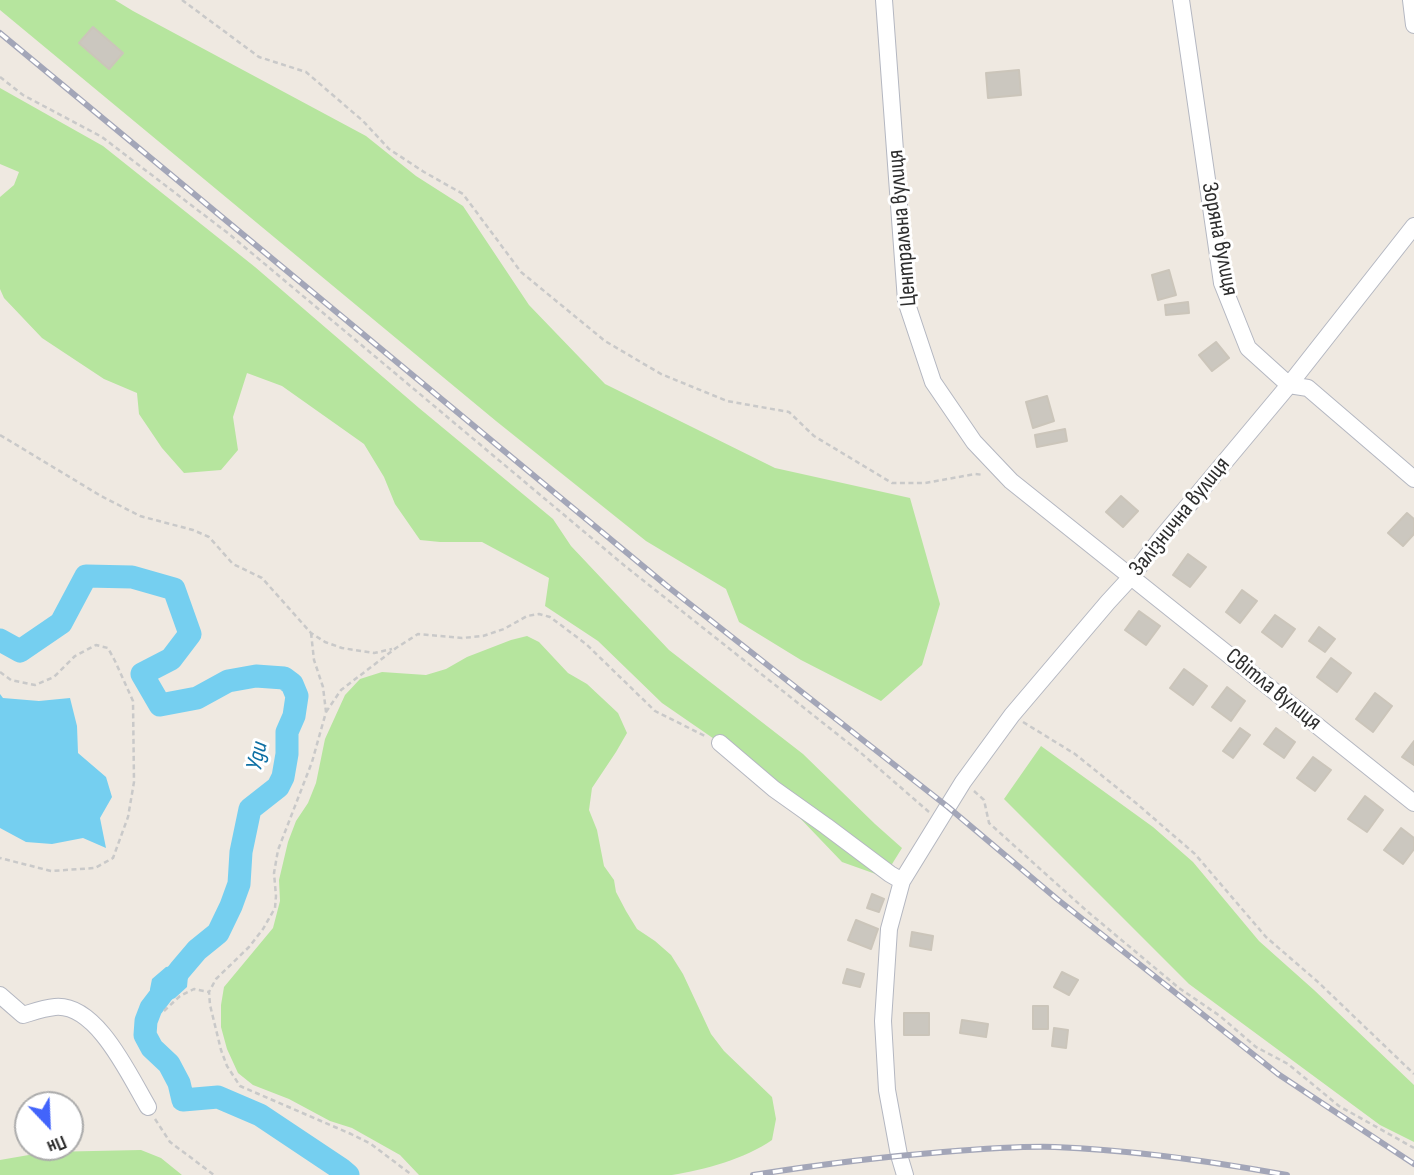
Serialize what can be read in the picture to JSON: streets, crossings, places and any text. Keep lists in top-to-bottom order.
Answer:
{
  "streets": {
    "street": [
      "Центральна вулиця",
      "Зоряна вулиця",
      "Залізнична вулиця",
      "Світла вулиця"
    ]
  },
  "crossings": [
    ["Центральна вулиця", "Залізнична вулиця"],
    ["Центральна вулиця", "Світла вулиця"],
    ["Зоряна вулиця", "Залізнична вулиця"],
    ["Залізнична вулиця", "Світла вулиця"]
  ],
  "water": ["Уди"],
  "north": "bottom right"
}
